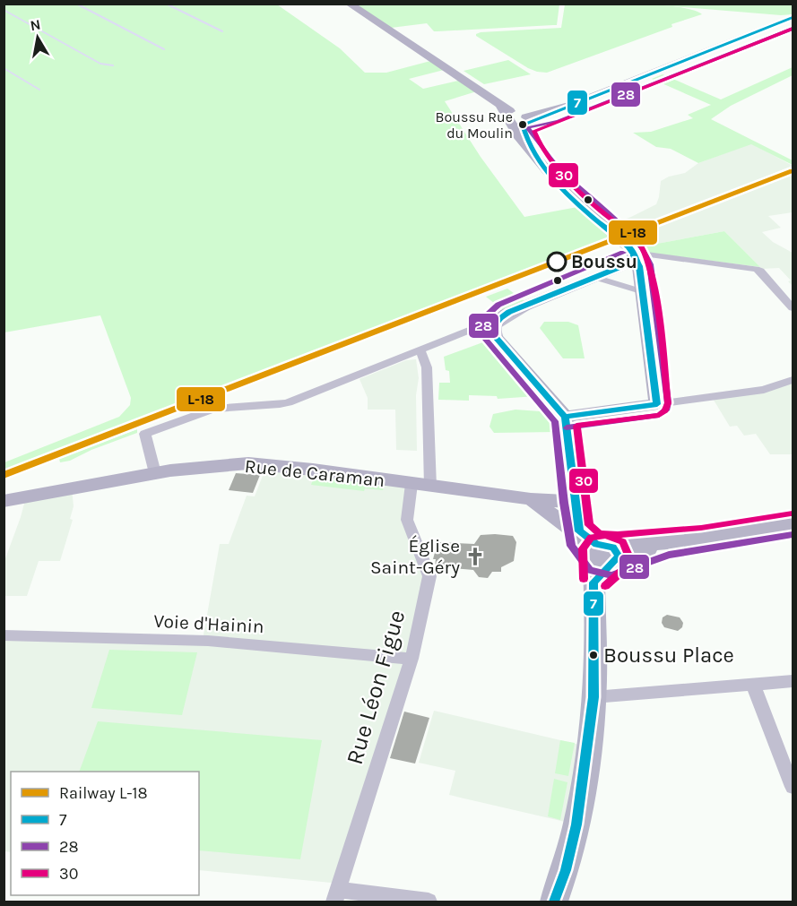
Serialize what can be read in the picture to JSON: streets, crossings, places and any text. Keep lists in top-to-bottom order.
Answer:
{
  "streets": {
    "street": ["Rue de Caraman", "Voie d'Hainin", "Rue Léon Figue"]
  },
  "crossings": [
    ["Rue de Caraman", "Rue Léon Figue"],
    ["Voie d'Hainin", "Rue Léon Figue"]
  ],
  "places": {
    "other": ["Boussu Rue du Moulin", "Boussu", "Boussu Place"],
    "church": ["Église Saint-Géry"]
  },
  "lines": [
    "transit line 7",
    "transit line 28",
    "transit line 30",
    "rail line L-18"
  ],
  "legend": [
    "Railway L-18",
    "7",
    "28",
    "30"
  ],
  "north": "top"
}
